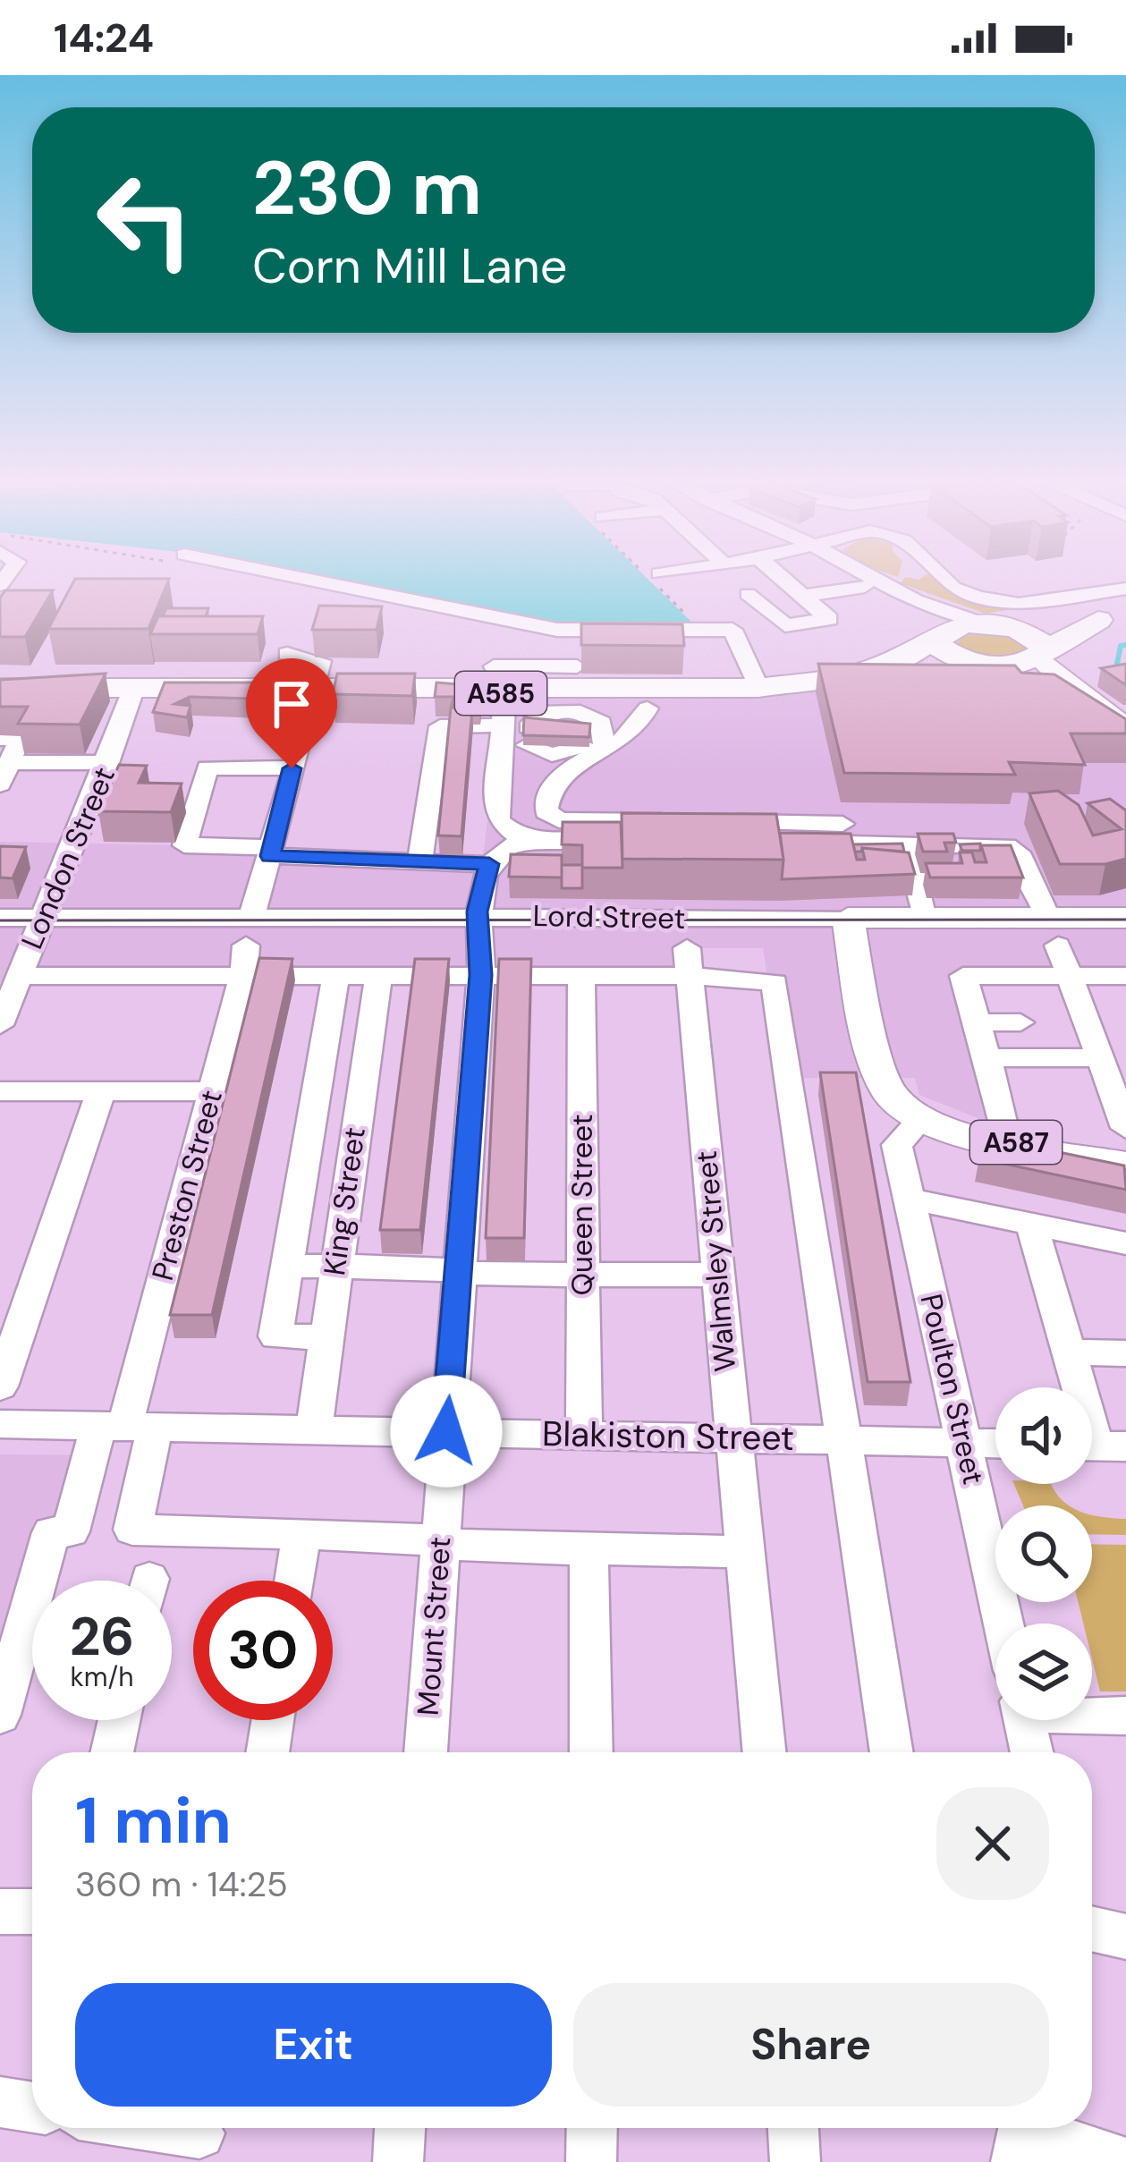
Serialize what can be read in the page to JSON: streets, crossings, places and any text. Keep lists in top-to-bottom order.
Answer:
{
  "streets": {
    "highway": ["A585"],
    "main road": ["Lord Street", "A587"],
    "street": [
      "London Street",
      "Preston Street",
      "King Street",
      "Queen Street",
      "Walmsley Street",
      "Poulton Street",
      "Blakiston Street",
      "Mount Street"
    ]
  },
  "crossings": [
    ["A585", "London Street"],
    ["A585", "Preston Street"],
    ["London Street", "Lord Street"],
    ["Lord Street", "Preston Street"],
    ["Lord Street", "Mount Street"],
    ["A587", "Poulton Street"],
    ["Preston Street", "Blakiston Street"],
    ["King Street", "Blakiston Street"],
    ["Queen Street", "Blakiston Street"],
    ["Walmsley Street", "Blakiston Street"],
    ["Poulton Street", "Blakiston Street"],
    ["Blakiston Street", "Mount Street"]
  ],
  "page": {
    "status": "14:24",
    "turn": ["230 m", "Corn Mill Lane"],
    "speed": "26 km/h",
    "limit": "30",
    "heading": ["1 min", "360 m · 14:25"],
    "buttons": ["Exit", "Share"]
  }
}
